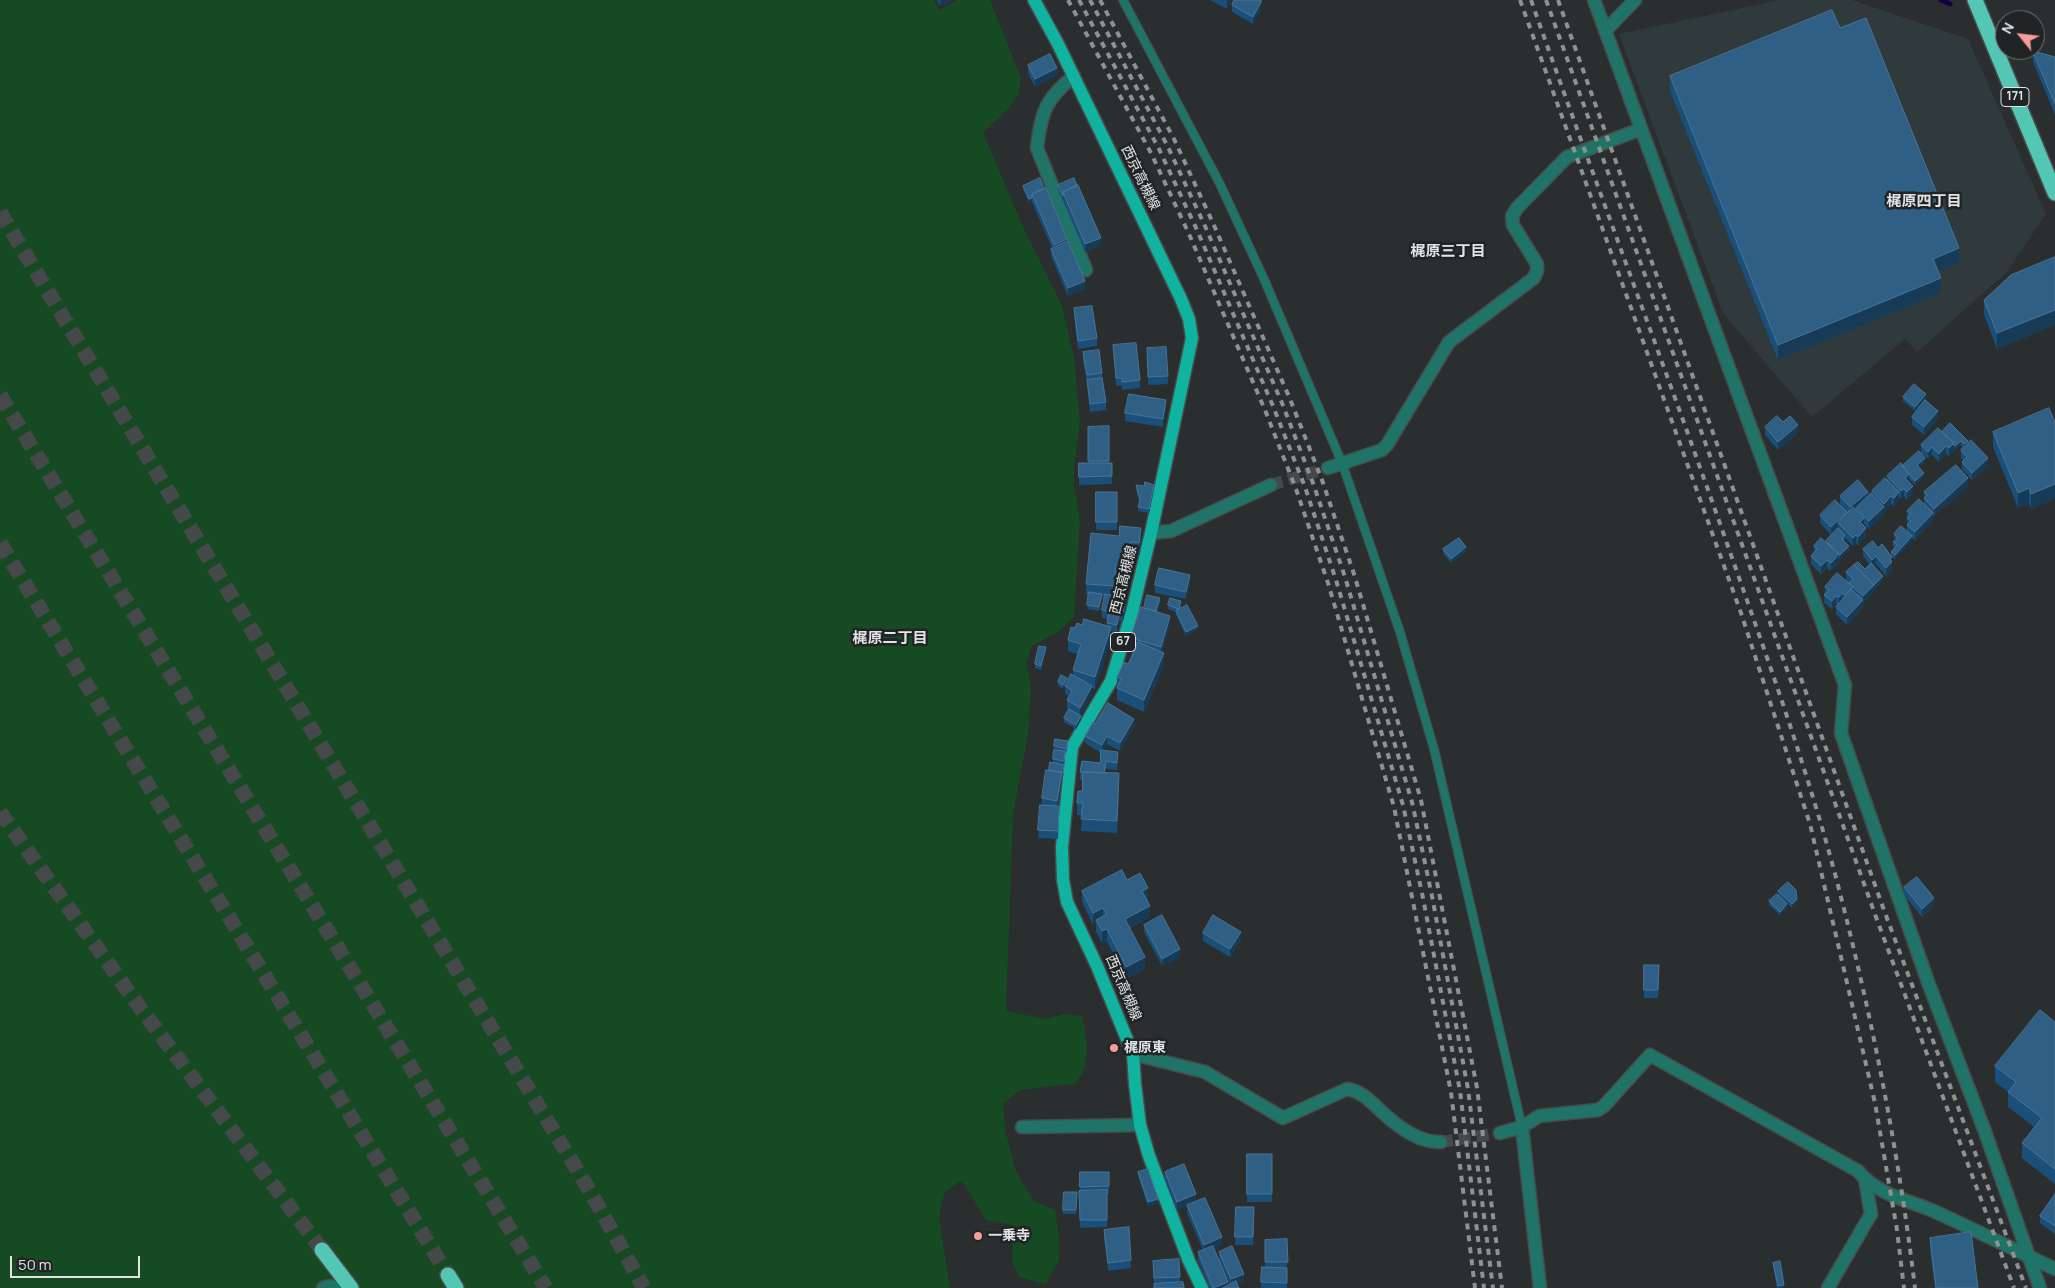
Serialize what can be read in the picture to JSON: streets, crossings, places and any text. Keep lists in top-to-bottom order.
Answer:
{
  "streets": {
    "highway": ["171"],
    "main road": ["西京高槻線", "67"]
  },
  "districts": ["梶原四丁目", "梶原三丁目", "梶原二丁目"],
  "places": ["梶原東", "一乗寺"],
  "scale_bar": "50 m",
  "north": "top left"
}
